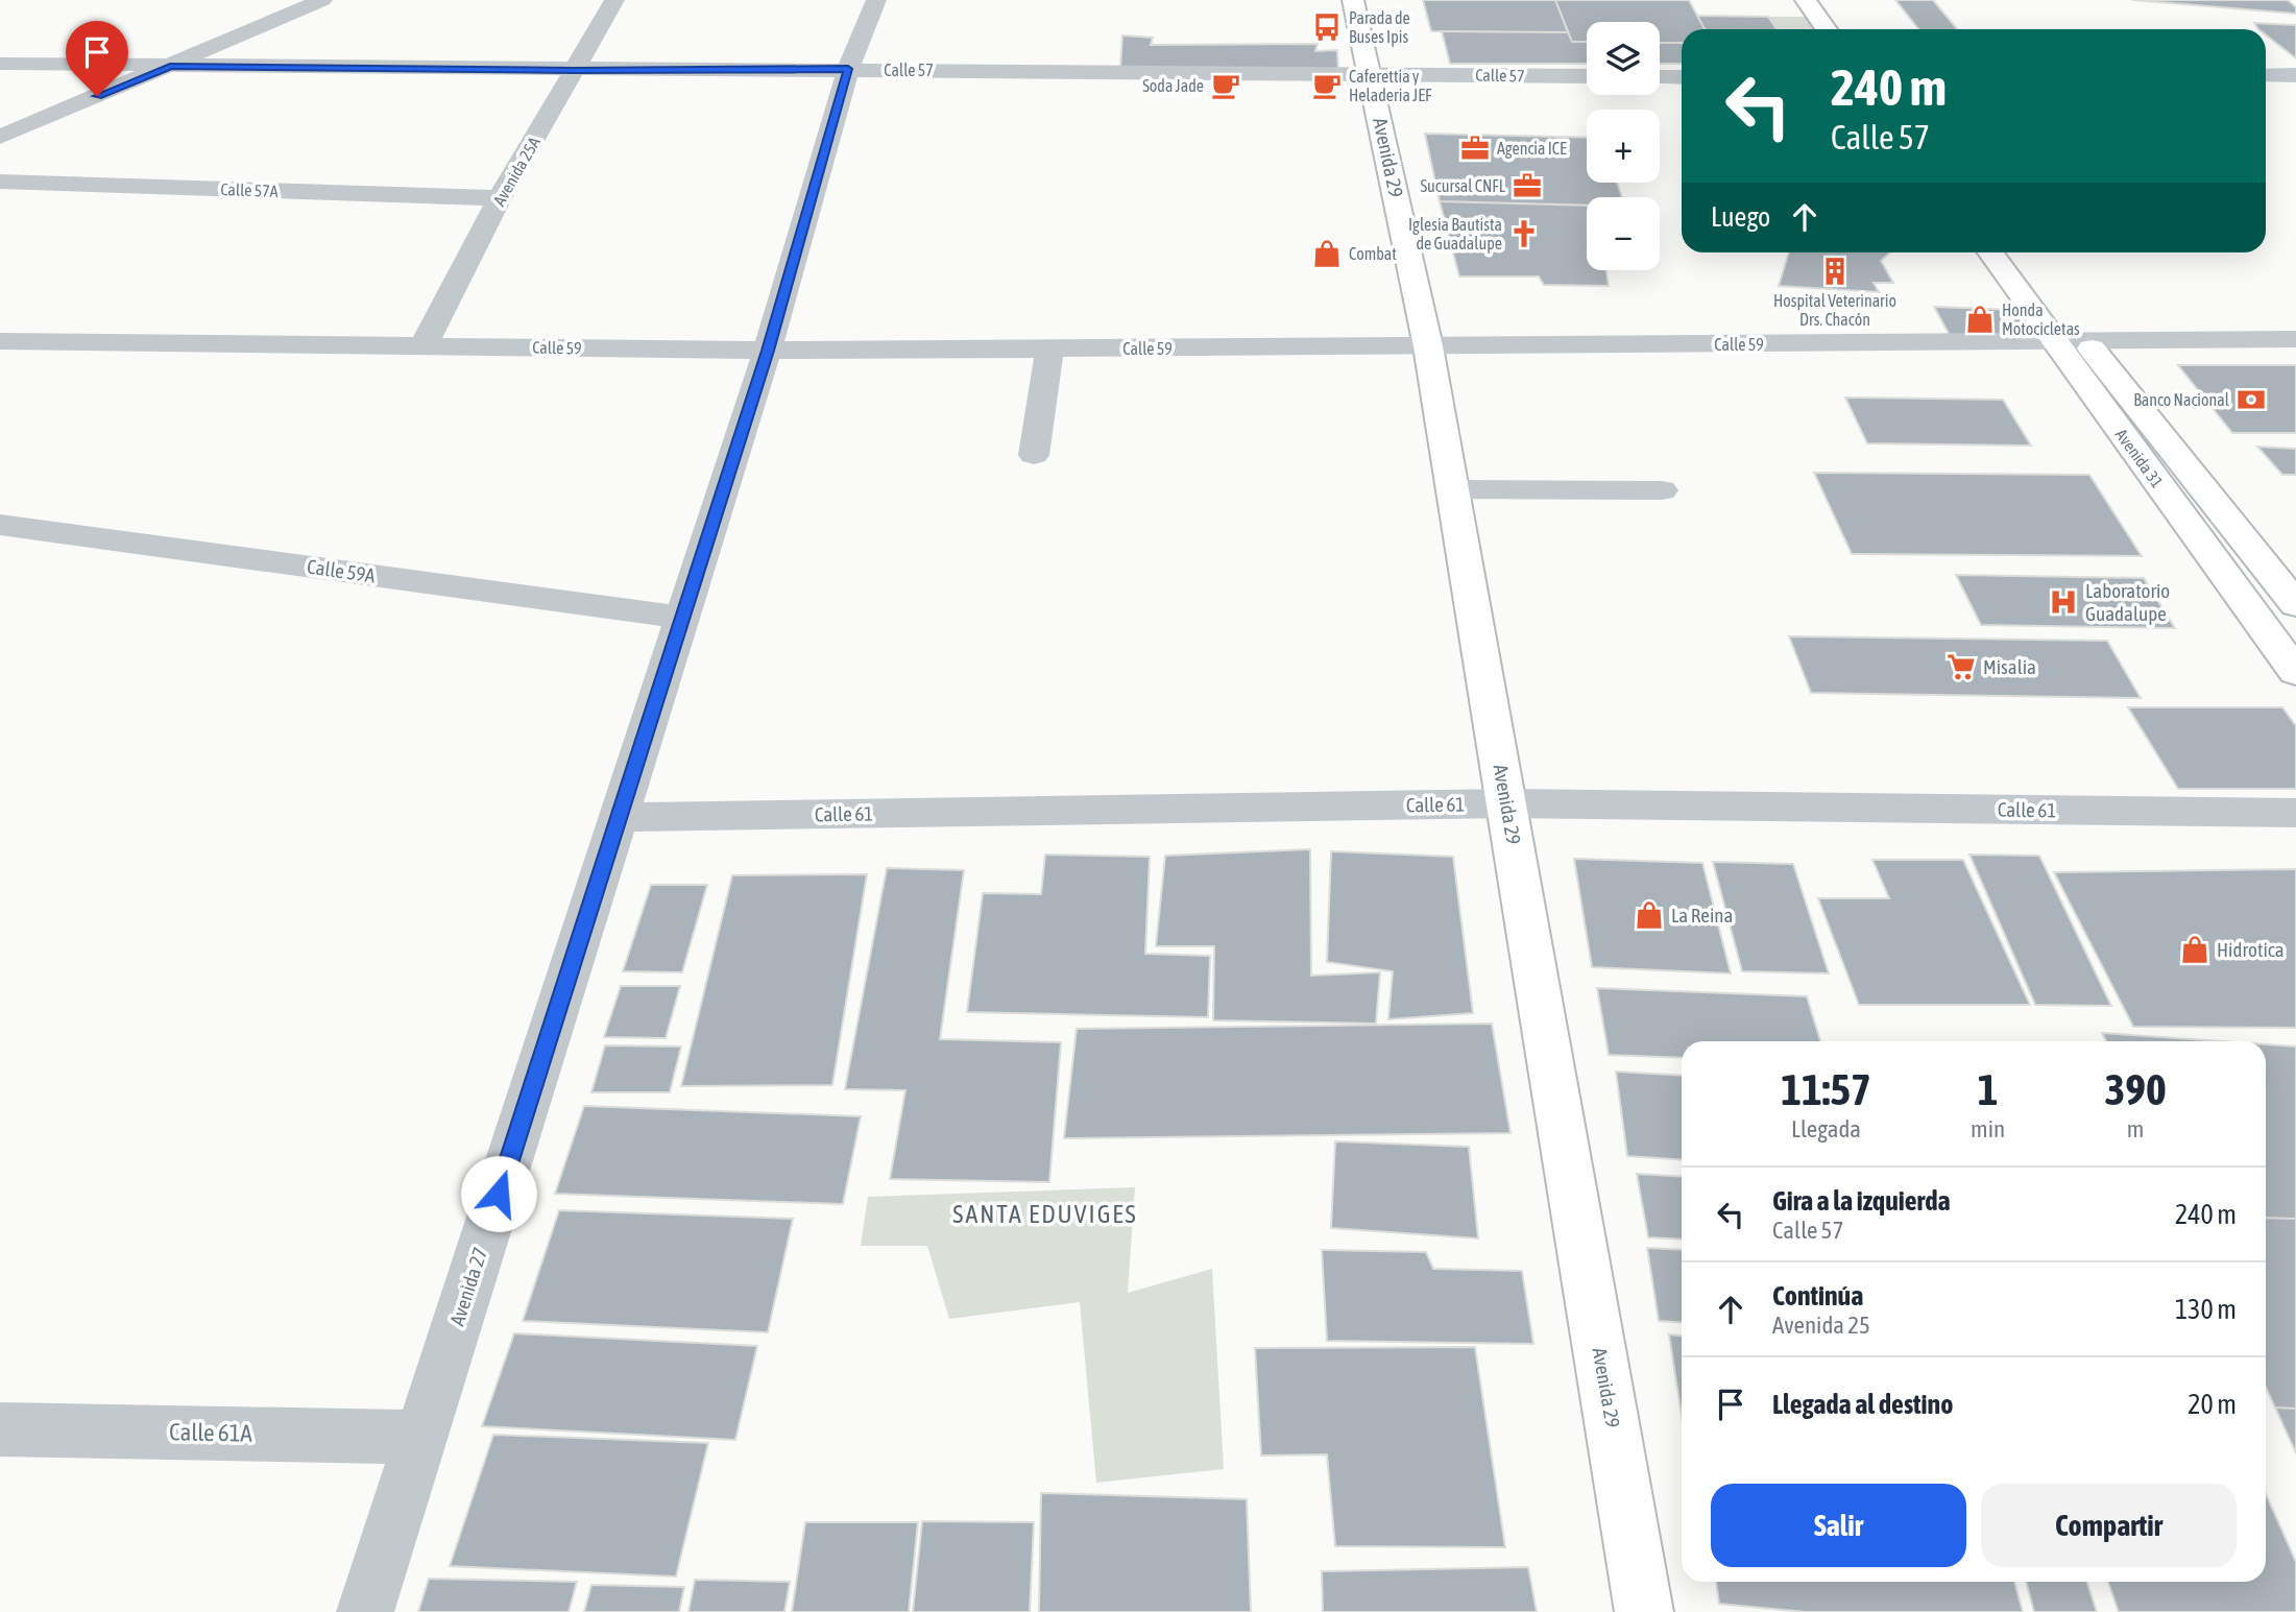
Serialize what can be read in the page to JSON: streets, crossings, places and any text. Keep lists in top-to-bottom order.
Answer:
{
  "streets": {
    "main road": ["Avenida 29", "Avenida 31"],
    "street": [
      "Calle 57",
      "Avenida 25A",
      "Calle 57A",
      "Calle 59",
      "Calle 59A",
      "Calle 61",
      "Avenida 27",
      "Calle 61A"
    ]
  },
  "crossings": [
    ["Calle 57", "Avenida 29"],
    ["Calle 57", "Avenida 25A"],
    ["Calle 57", "Avenida 27"],
    ["Avenida 29", "Calle 59"],
    ["Avenida 29", "Calle 61"],
    ["Avenida 25A", "Calle 57A"],
    ["Avenida 25A", "Calle 59"],
    ["Calle 59", "Avenida 31"],
    ["Calle 59", "Avenida 27"],
    ["Calle 59A", "Avenida 27"],
    ["Calle 61", "Avenida 27"],
    ["Avenida 27", "Calle 61A"]
  ],
  "districts": ["SANTA EDUVIGES"],
  "places": {
    "bus stop": ["Parada de Buses Ipis"],
    "cafe": ["Soda Jade", "Caferettia y Heladeria JEF"],
    "office": ["Agencia ICE", "Sucursal CNFL"],
    "church": ["Iglesia Bautista de Guadalupe"],
    "shop": [
      "Combat",
      "Honda Motocicletas",
      "La Reina",
      "Hidrotica"
    ],
    "building": ["Hospital Veterinario Drs. Chacón"],
    "bank": ["Banco Nacional"],
    "hospital": ["Laboratorio Guadalupe"],
    "supermarket": ["Misalia"]
  },
  "page": {
    "map_buttons": ["+", "−"],
    "turn": ["240 m", "Calle 57"],
    "then": "Luego",
    "eta": [
      "11:57",
      "Llegada",
      "1",
      "min",
      "390",
      "m"
    ],
    "list": [
      {
        "name": "Gira a la izquierda",
        "note": "Calle 57",
        "value": "240 m"
      },
      {
        "name": "Continúa",
        "note": "Avenida 25",
        "value": "130 m"
      },
      {
        "name": "Llegada al destino",
        "value": "20 m"
      }
    ],
    "buttons": ["Salir", "Compartir"]
  }
}
